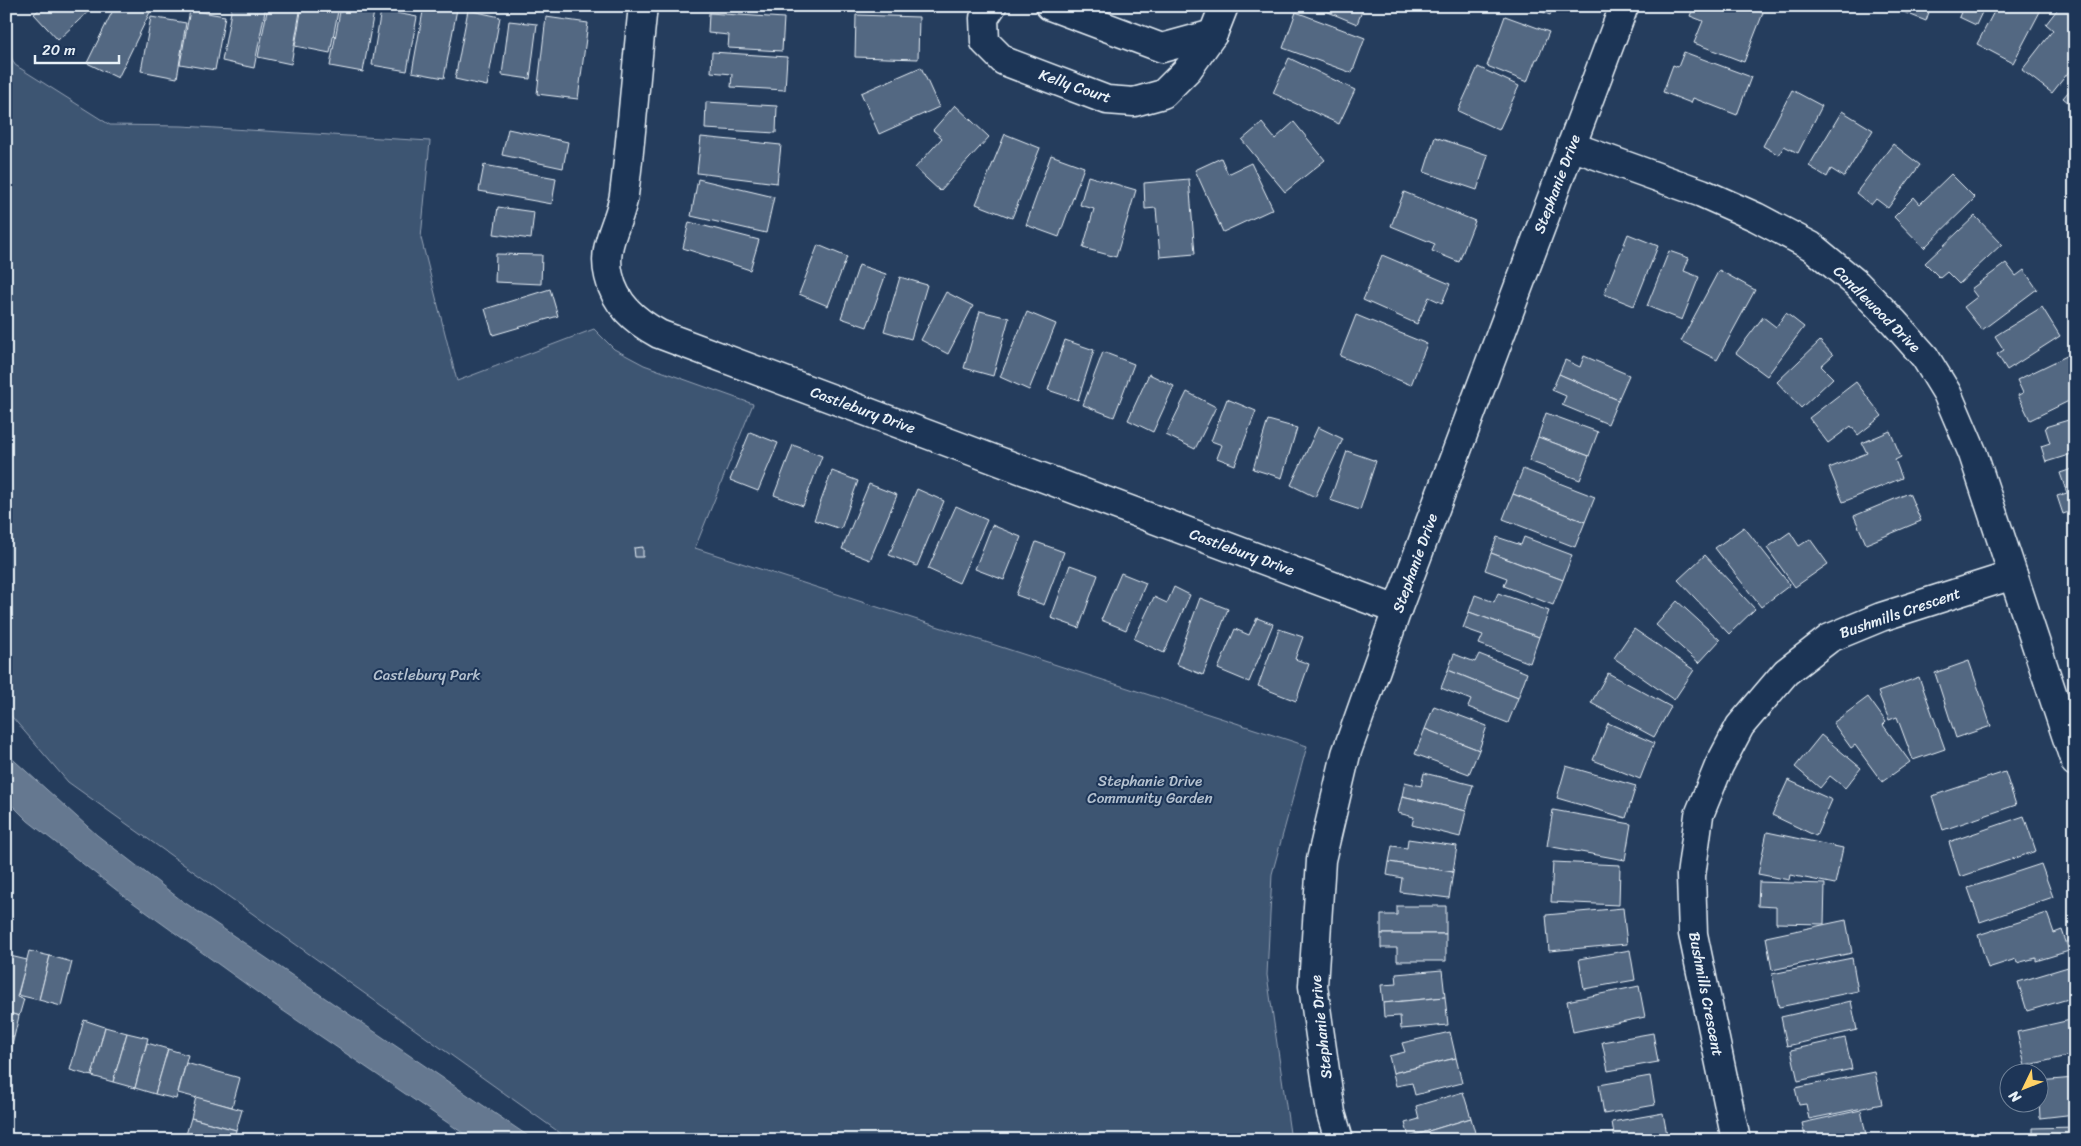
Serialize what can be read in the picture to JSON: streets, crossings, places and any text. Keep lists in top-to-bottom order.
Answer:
{
  "streets": {
    "street": [
      "Kelly Court",
      "Stephanie Drive",
      "Candlewood Drive",
      "Castlebury Drive",
      "Bushmills Crescent"
    ]
  },
  "crossings": [
    ["Stephanie Drive", "Candlewood Drive"],
    ["Stephanie Drive", "Castlebury Drive"],
    ["Candlewood Drive", "Bushmills Crescent"]
  ],
  "parks": ["Castlebury Park", "Stephanie Drive Community Garden"],
  "scale_bar": "20 m",
  "north": "bottom left"
}
